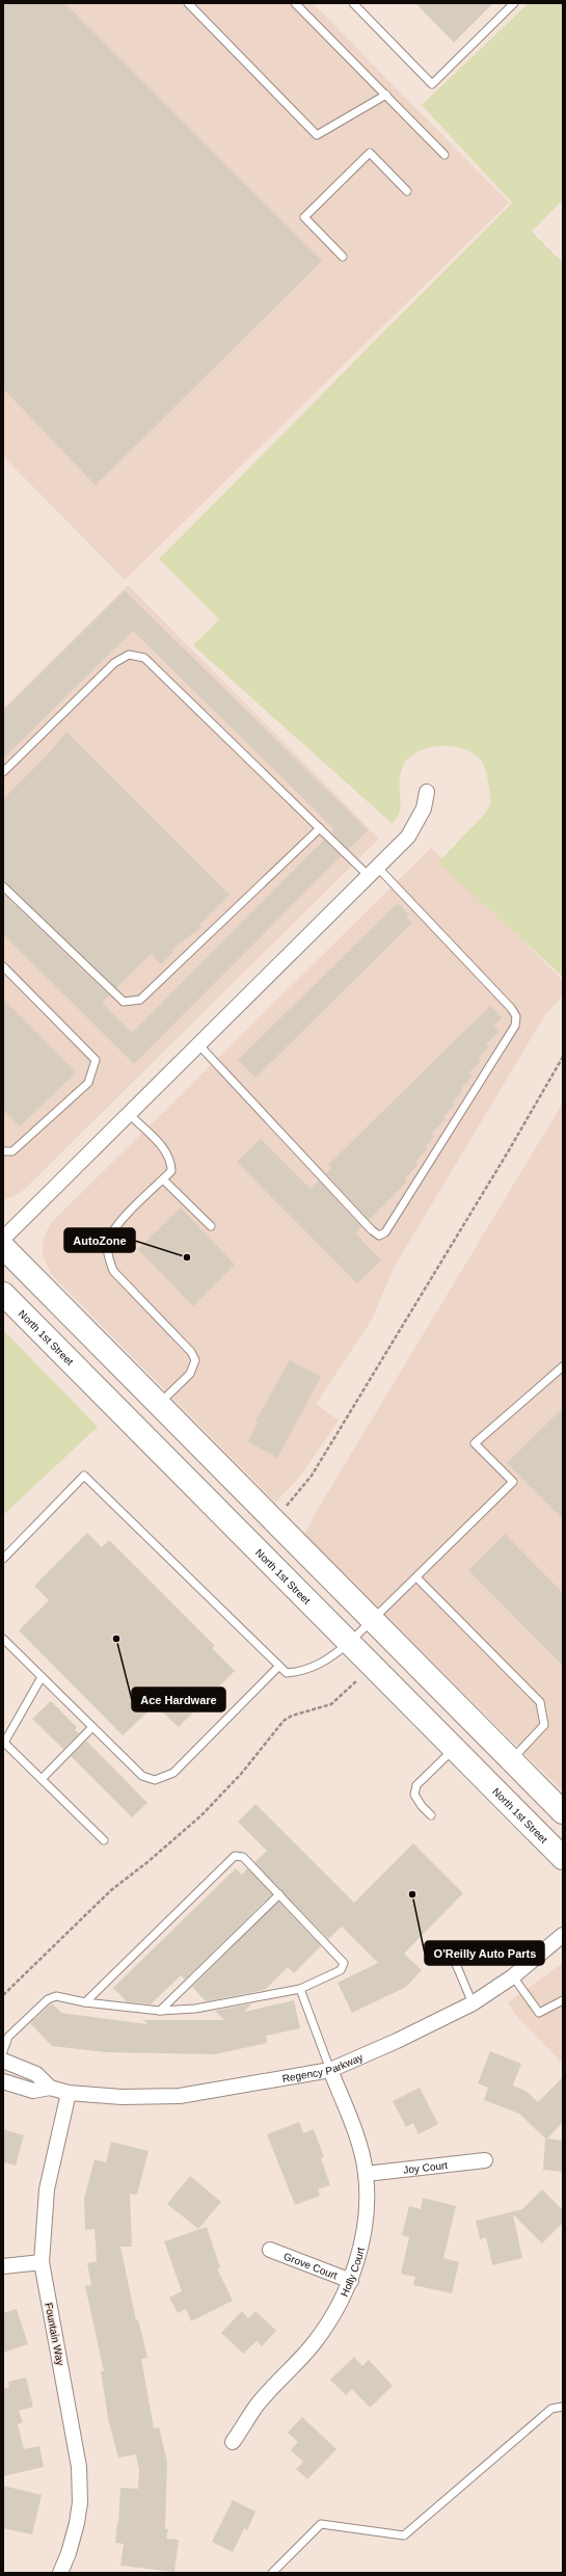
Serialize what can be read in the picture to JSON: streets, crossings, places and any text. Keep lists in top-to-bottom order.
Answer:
{
  "streets": {
    "main road": ["North 1st Street"],
    "street": [
      "Regency Parkway",
      "Joy Court",
      "Grove Court",
      "Holly Court",
      "Fountain Way"
    ]
  },
  "crossings": [
    ["Regency Parkway", "Holly Court"],
    ["Regency Parkway", "Fountain Way"],
    ["Joy Court", "Holly Court"],
    ["Grove Court", "Holly Court"]
  ],
  "places": ["AutoZone", "Ace Hardware", "O'Reilly Auto Parts"]
}
